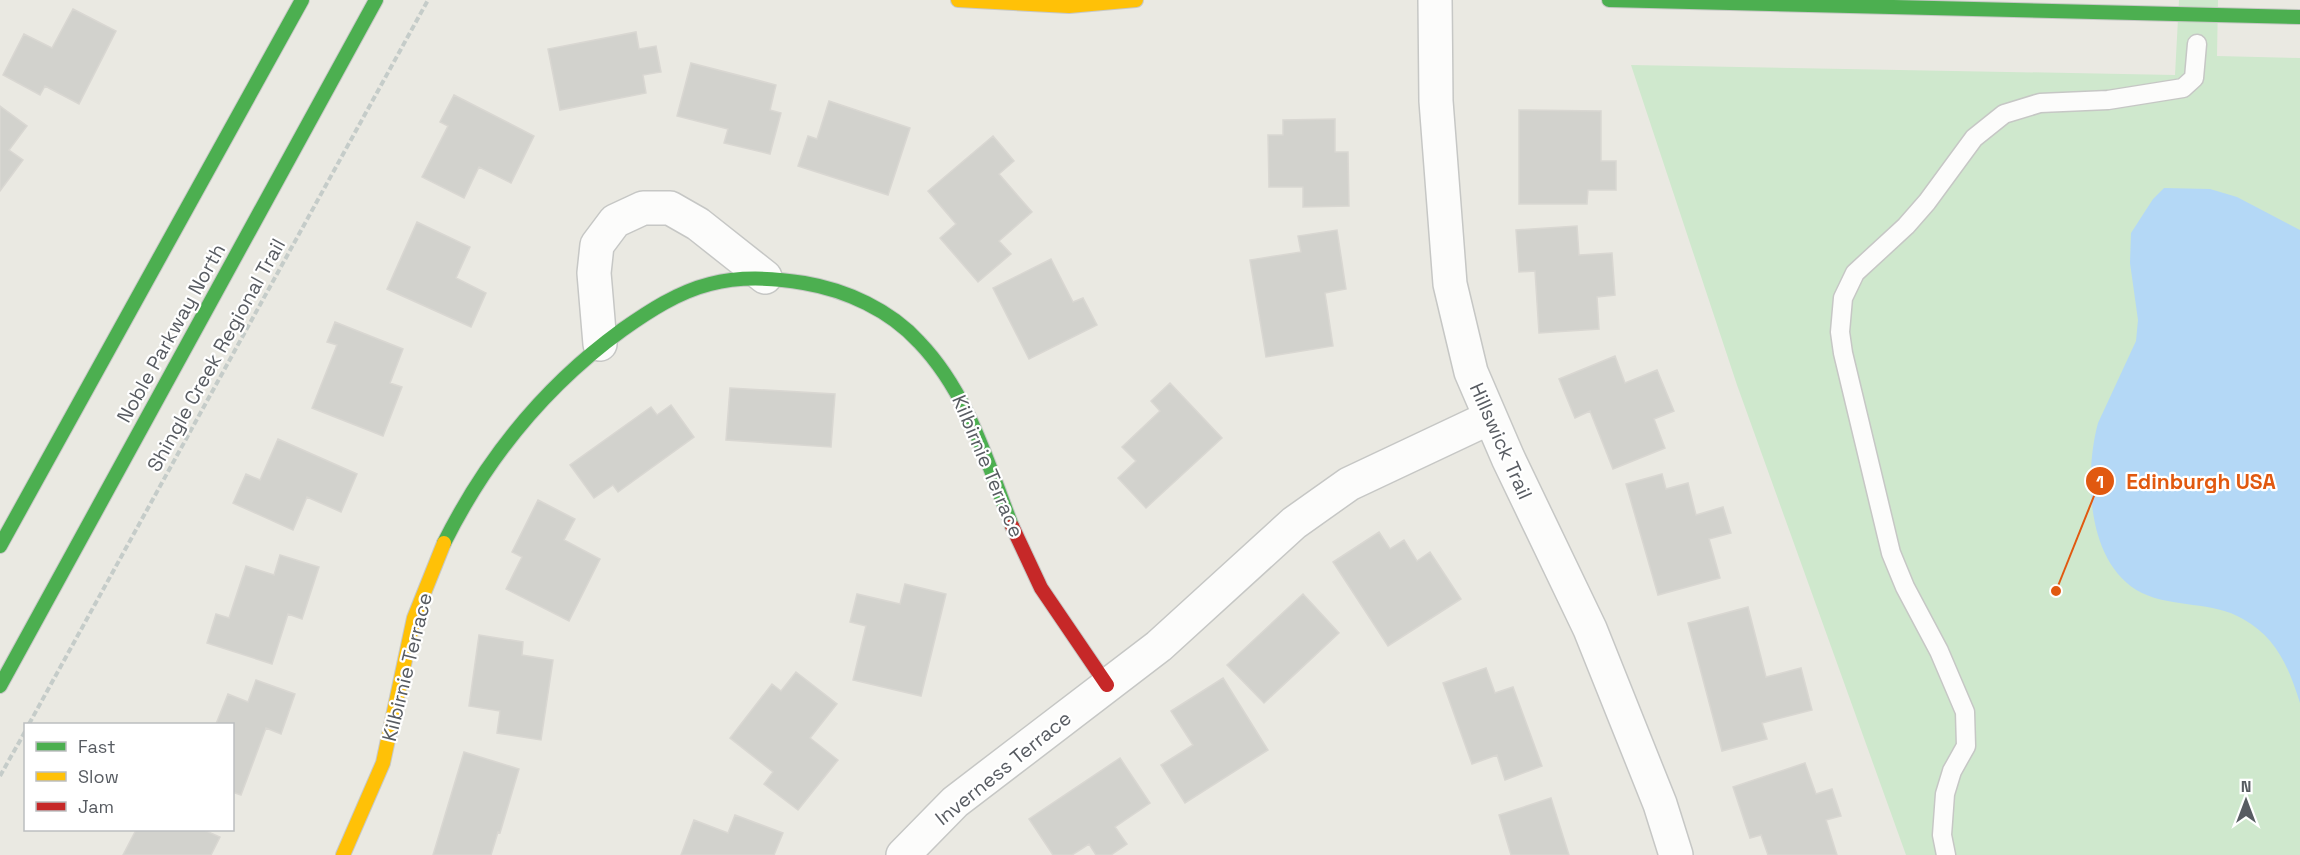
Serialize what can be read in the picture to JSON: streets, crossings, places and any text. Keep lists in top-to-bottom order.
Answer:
{
  "streets": {
    "street": [
      "Noble Parkway North",
      "Hillswick Trail",
      "Kilbirnie Terrace",
      "Inverness Terrace"
    ],
    "path": ["Shingle Creek Regional Trail"]
  },
  "crossings": [
    ["Kilbirnie Terrace", "Inverness Terrace"]
  ],
  "places": ["Edinburgh USA"],
  "legend": ["Fast", "Slow", "Jam"],
  "north": "top"
}
